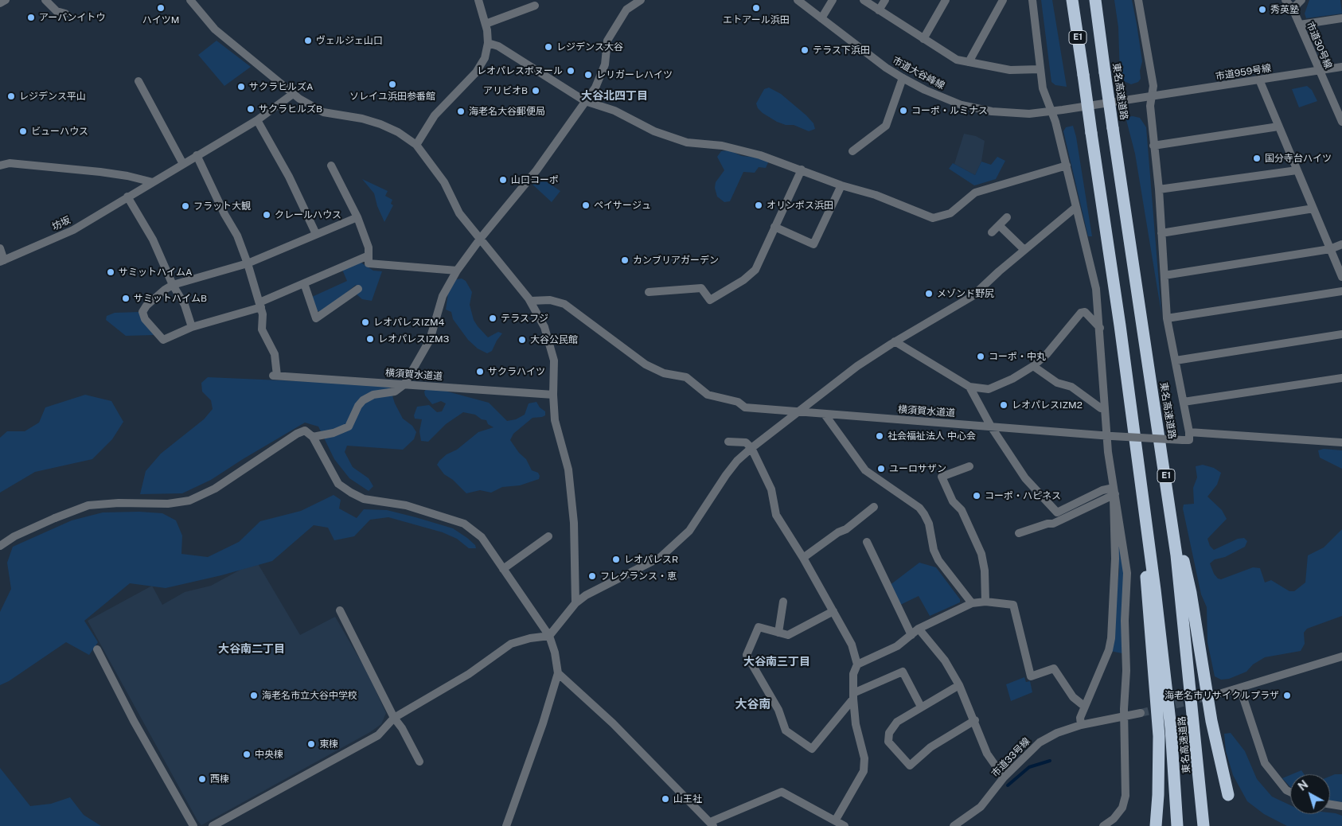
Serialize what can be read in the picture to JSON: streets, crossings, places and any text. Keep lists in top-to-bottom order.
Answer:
{
  "streets": {
    "highway": ["E1", "東名高速道路"],
    "street": [
      "市道30号線",
      "市道959号線",
      "市道大谷峰線",
      "坊坂",
      "横須賀水道道",
      "市道33号線"
    ]
  },
  "crossings": [
    ["市道30号線", "市道959号線"],
    ["市道959号線", "市道大谷峰線"]
  ],
  "districts": [
    "大谷北四丁目",
    "大谷南二丁目",
    "大谷南三丁目",
    "大谷南"
  ],
  "places": [
    "ハイツM",
    "エトアール浜田",
    "秀英塾",
    "アーバンイトウ",
    "ヴェルジェ山口",
    "レジデンス大谷",
    "テラス下浜田",
    "レオパレスボヌール",
    "レリガーレハイツ",
    "ソレイユ浜田参番館",
    "サクラヒルズA",
    "アリビオB",
    "レジデンス平山",
    "サクラヒルズB",
    "コーポ・ルミナス",
    "海老名大谷郵便局",
    "ビューハウス",
    "国分寺台ハイツ",
    "山口コーポ",
    "ペイサージュ",
    "オリンポス浜田",
    "フラット大観",
    "クレールハウス",
    "カンブリアガーデン",
    "サミットハイムA",
    "メゾンド野尻",
    "サミットハイムB",
    "テラスフジ",
    "レオパレスIZM4",
    "レオパレスIZM3",
    "大谷公民館",
    "コーポ・中丸",
    "サクラハイツ",
    "レオパレスIZM2",
    "社会福祉法人 中心会",
    "ユーロサザン",
    "コーポ・ハピネス",
    "レオパレスR",
    "フレグランス・恵",
    "海老名市立大谷中学校",
    "海老名市リサイクルプラザ",
    "東棟",
    "中央棟",
    "西棟",
    "山王社"
  ],
  "north": "top left"
}
